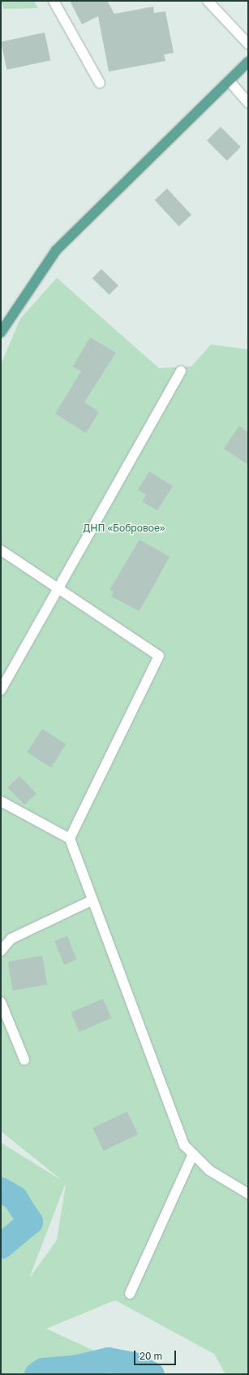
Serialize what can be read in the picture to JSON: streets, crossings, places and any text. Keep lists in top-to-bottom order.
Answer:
{
  "parks": ["ДНП «Бобровое»"],
  "scale_bar": "20 m"
}
